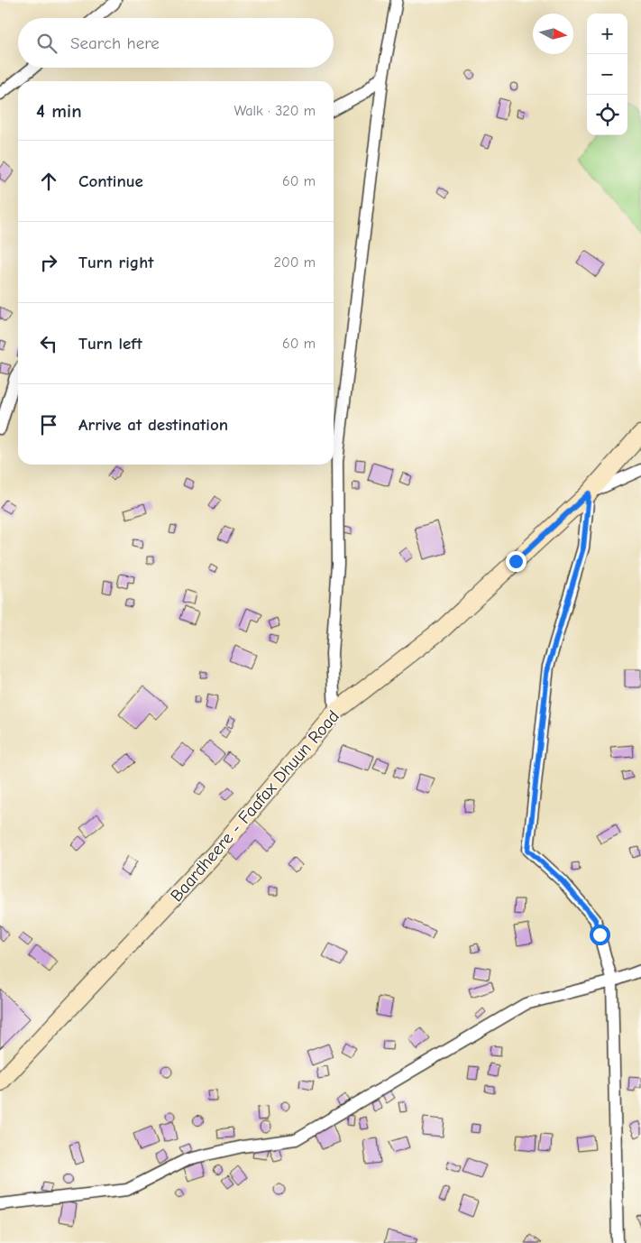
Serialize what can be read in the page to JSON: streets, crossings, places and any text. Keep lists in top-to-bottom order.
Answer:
{
  "streets": {
    "main road": ["Baardheere - Faafax Dhuun Road"]
  },
  "north": "right",
  "page": {
    "map_buttons": ["+", "−"],
    "search": "Search here",
    "heading": ["4 min", "Walk · 320 m"],
    "list": [
      ["Continue", "60 m"],
      ["Turn right", "200 m"],
      ["Turn left", "60 m"],
      "Arrive at destination"
    ]
  }
}
